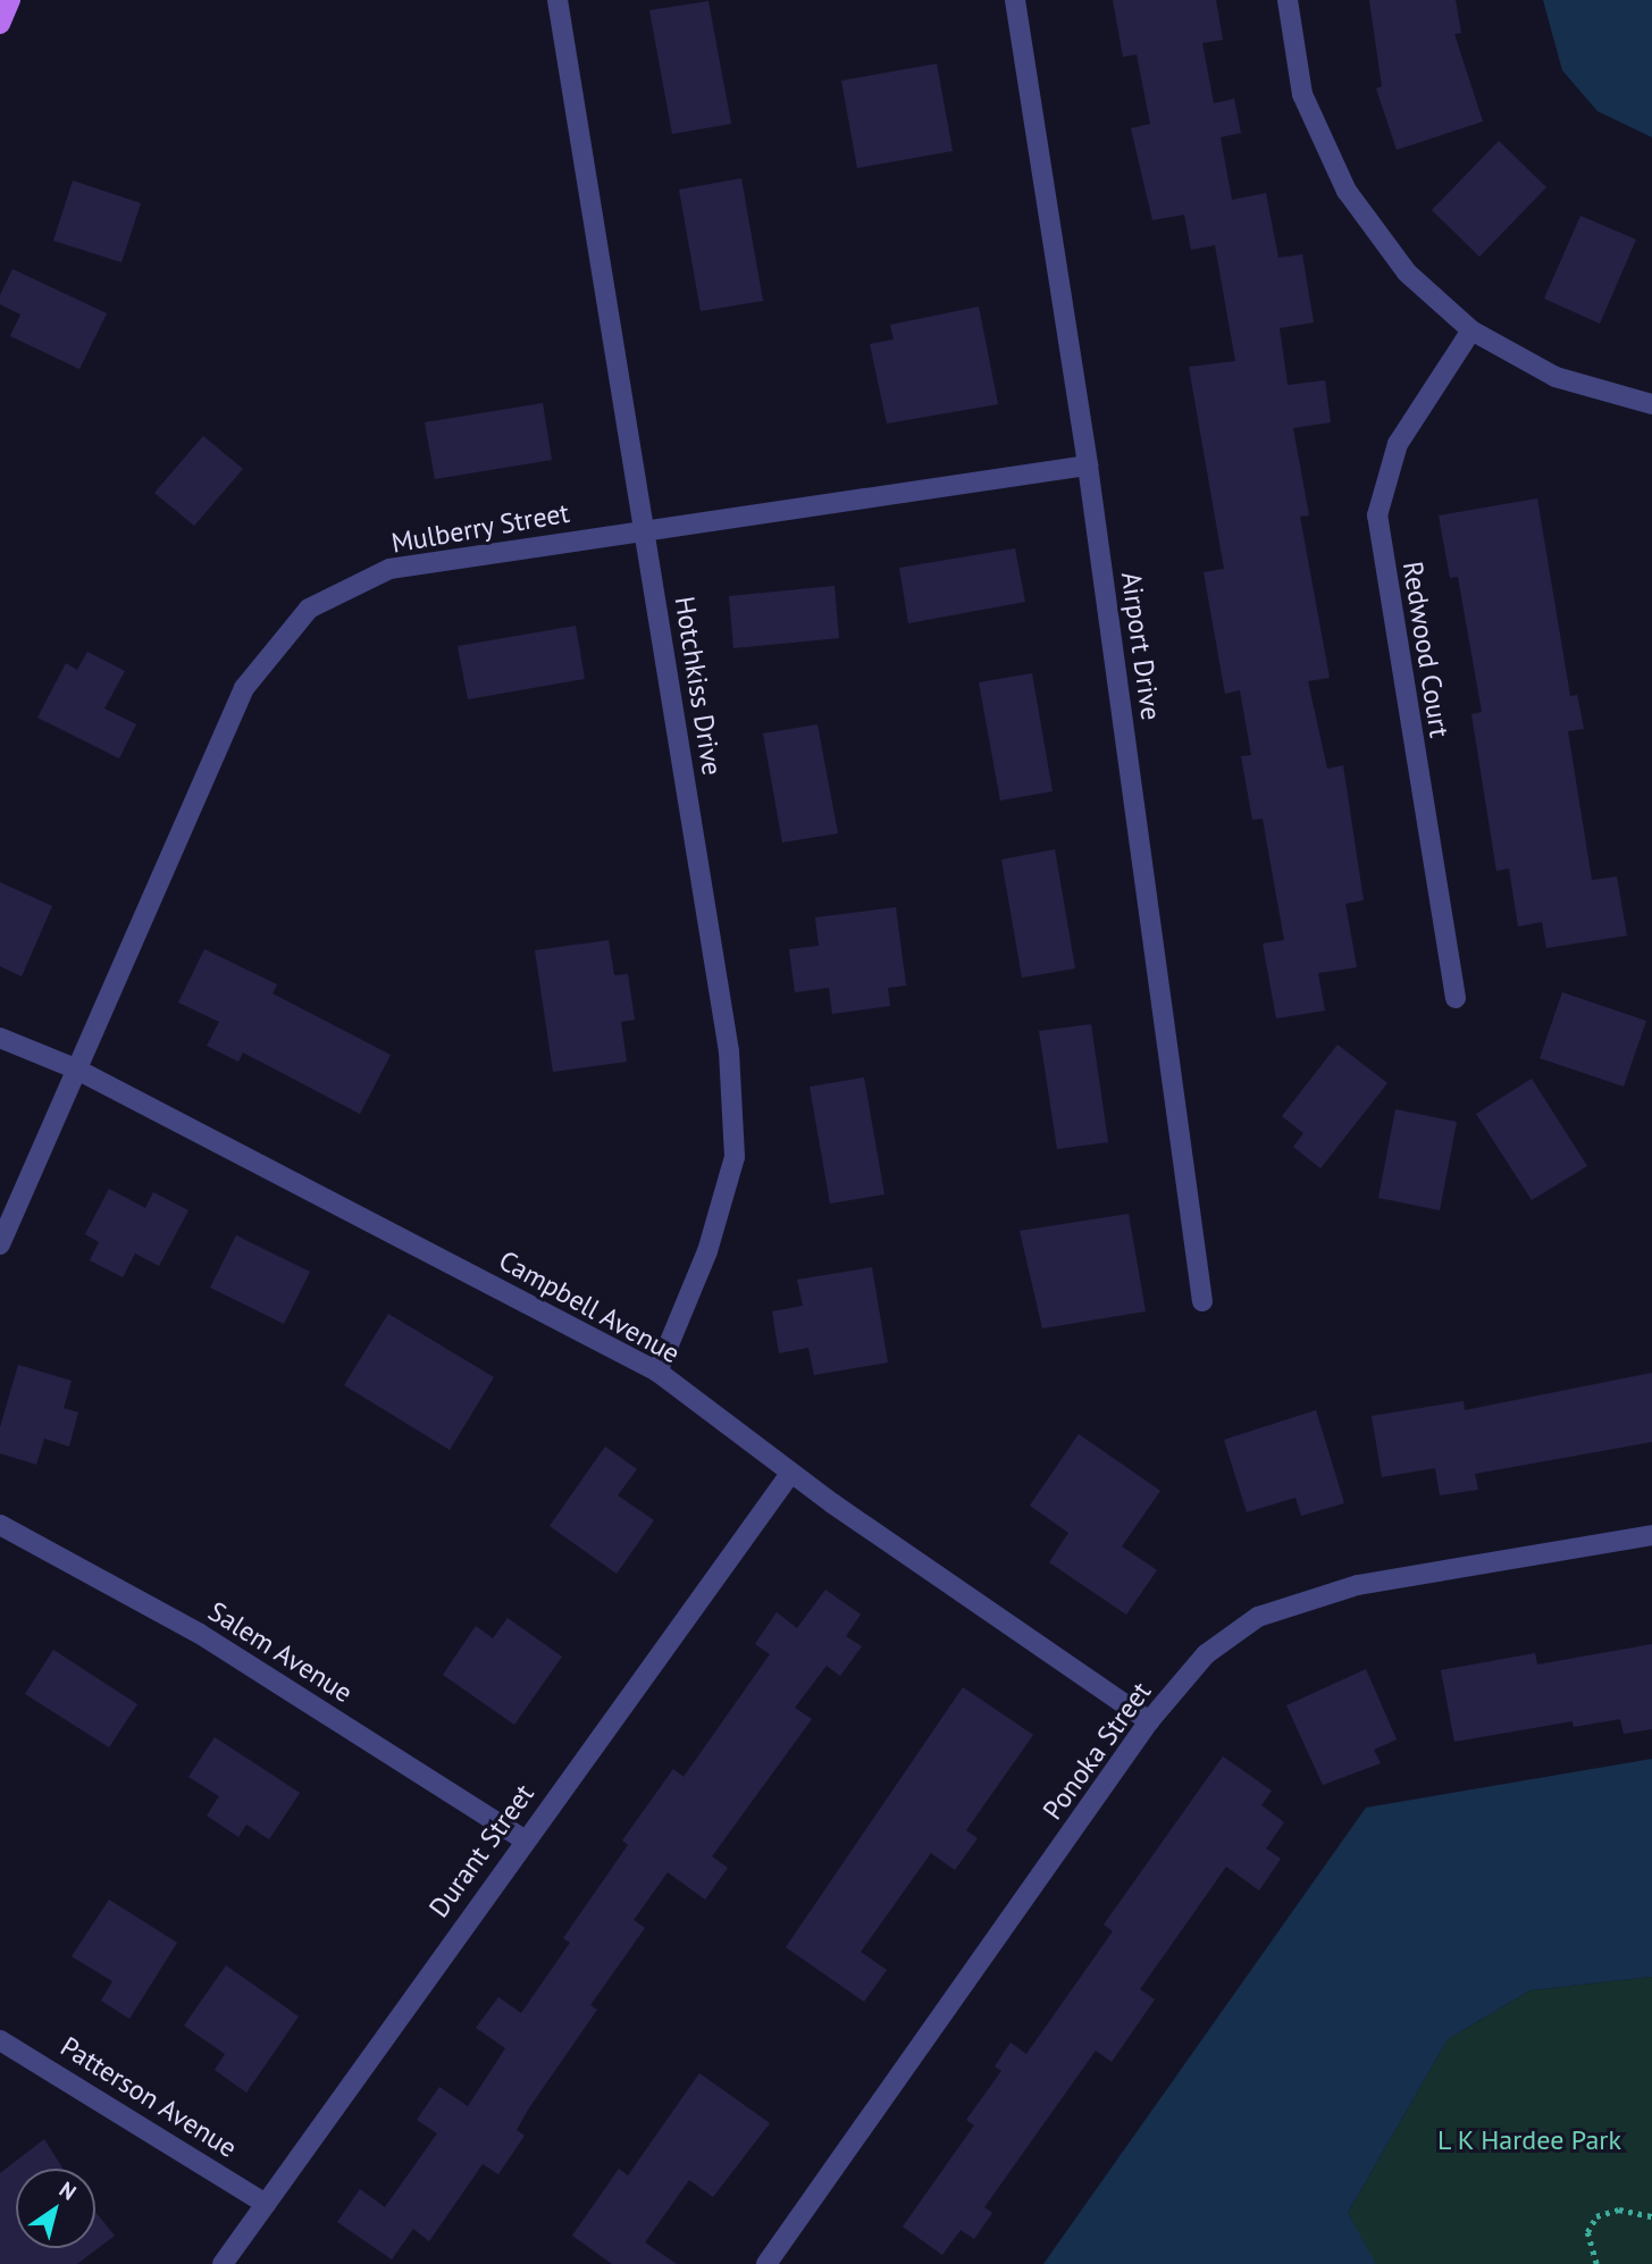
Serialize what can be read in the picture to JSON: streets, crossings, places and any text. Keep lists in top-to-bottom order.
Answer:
{
  "streets": {
    "street": [
      "Mulberry Street",
      "Airport Drive",
      "Redwood Court",
      "Hotchkiss Drive",
      "Campbell Avenue",
      "Salem Avenue",
      "Ponoka Street",
      "Durant Street",
      "Patterson Avenue"
    ]
  },
  "crossings": [
    ["Mulberry Street", "Airport Drive"],
    ["Mulberry Street", "Hotchkiss Drive"],
    ["Mulberry Street", "Campbell Avenue"],
    ["Hotchkiss Drive", "Campbell Avenue"],
    ["Campbell Avenue", "Ponoka Street"],
    ["Campbell Avenue", "Durant Street"],
    ["Salem Avenue", "Durant Street"],
    ["Durant Street", "Patterson Avenue"]
  ],
  "parks": ["L K Hardee Park"],
  "north": "top right"
}
